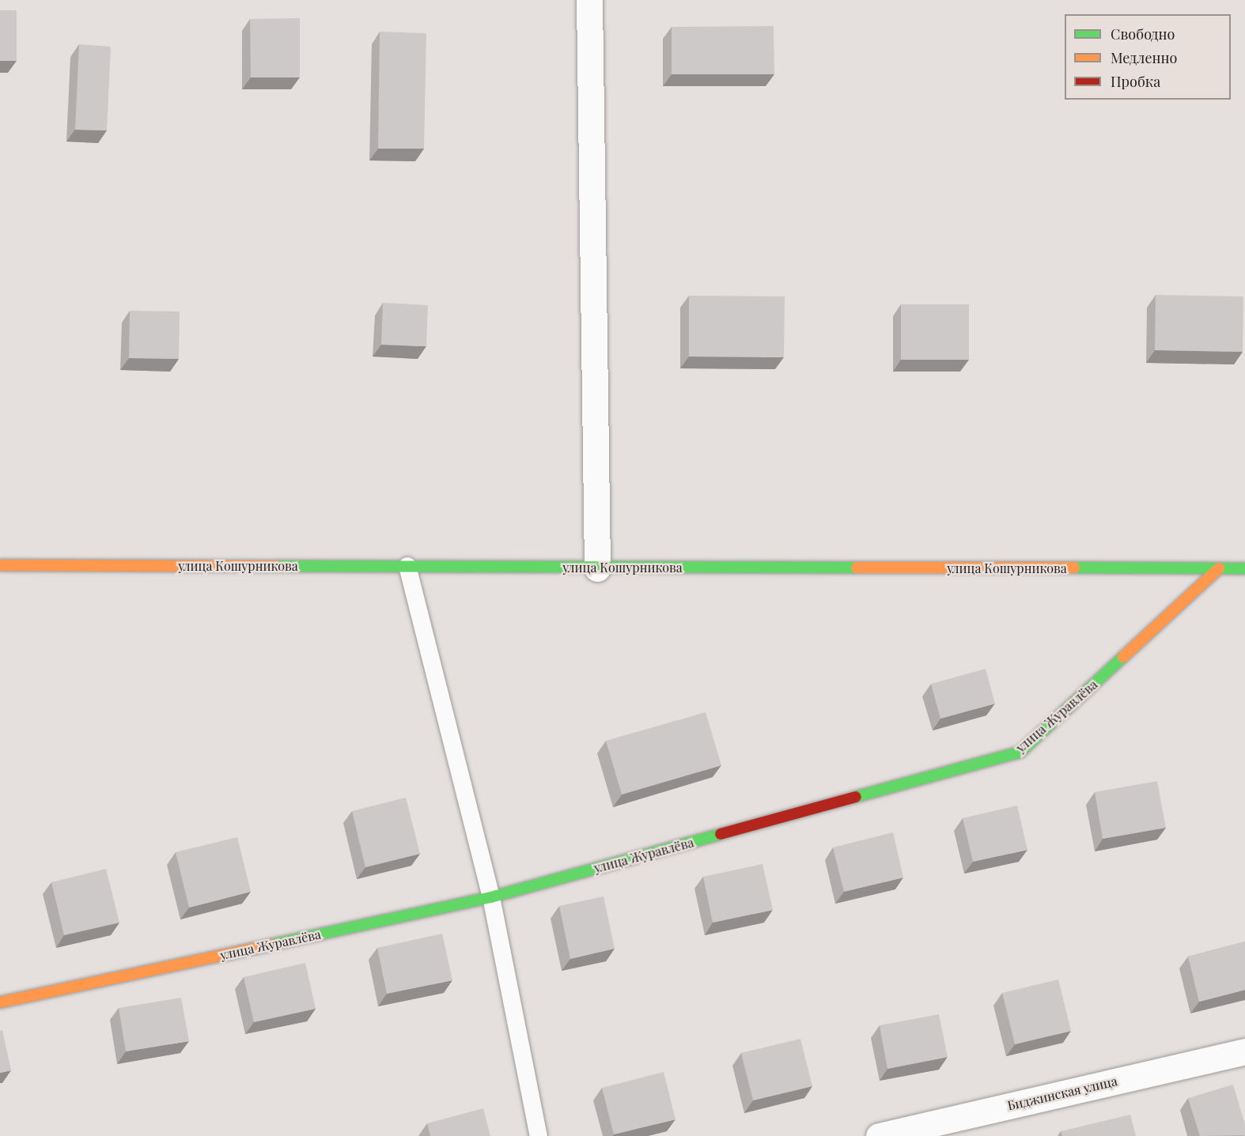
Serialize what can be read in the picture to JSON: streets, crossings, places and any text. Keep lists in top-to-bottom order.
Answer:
{
  "streets": {
    "street": ["улица Кошурникова", "улица Журавлёва", "Биджинская улица"]
  },
  "crossings": [
    ["улица Кошурникова", "улица Журавлёва"]
  ],
  "legend": ["Свободно", "Медленно", "Пробка"]
}
